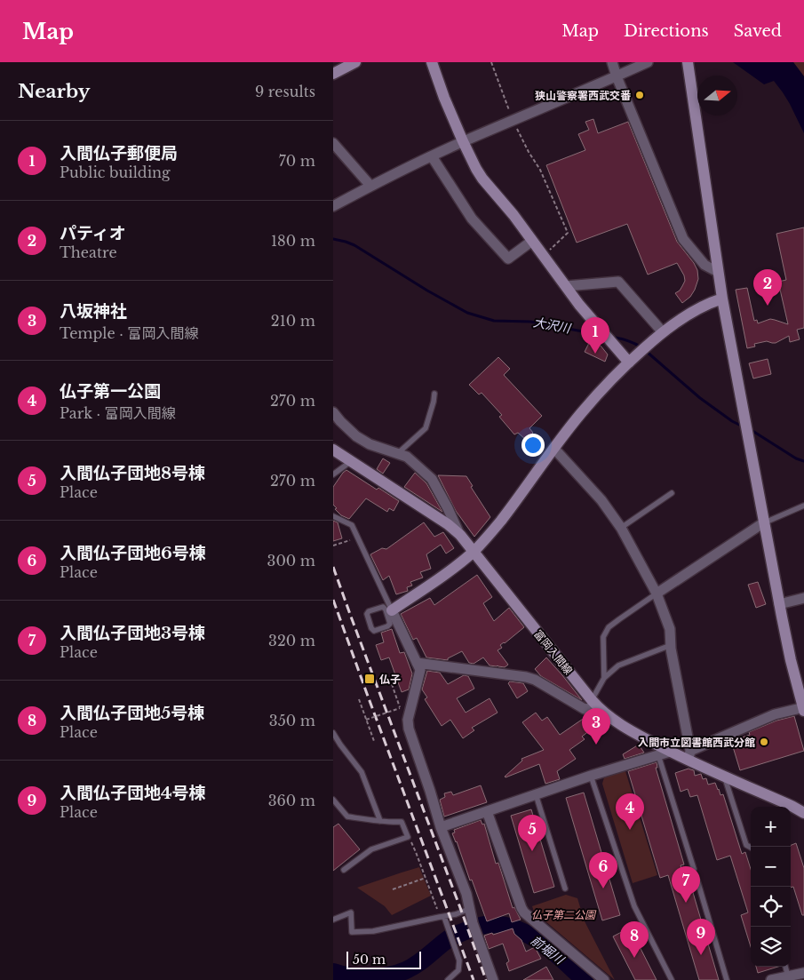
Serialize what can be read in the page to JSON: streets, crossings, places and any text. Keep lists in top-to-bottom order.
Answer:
{
  "streets": {
    "street": ["富岡入間線"]
  },
  "water": ["大沢川", "前堀川"],
  "parks": ["仏子第二公園"],
  "places": {
    "other": ["狭山警察署西武交番", "入間市立図書館西武分館"],
    "transit": ["仏子"]
  },
  "scale_bar": "50 m",
  "north": "right",
  "page": {
    "header": "Map",
    "nav": ["Map", "Directions", "Saved"],
    "heading": ["Nearby", "9 results"],
    "list": [
      {
        "mark": "1",
        "name": "入間仏子郵便局",
        "note": "Public building",
        "value": "70 m"
      },
      {
        "mark": "2",
        "name": "パティオ",
        "note": "Theatre",
        "value": "180 m"
      },
      {
        "mark": "3",
        "name": "八坂神社",
        "note": "Temple · 富岡入間線",
        "value": "210 m"
      },
      {
        "mark": "4",
        "name": "仏子第一公園",
        "note": "Park · 富岡入間線",
        "value": "270 m"
      },
      {
        "mark": "5",
        "name": "入間仏子団地8号棟",
        "note": "Place",
        "value": "270 m"
      },
      {
        "mark": "6",
        "name": "入間仏子団地6号棟",
        "note": "Place",
        "value": "300 m"
      },
      {
        "mark": "7",
        "name": "入間仏子団地3号棟",
        "note": "Place",
        "value": "320 m"
      },
      {
        "mark": "8",
        "name": "入間仏子団地5号棟",
        "note": "Place",
        "value": "350 m"
      },
      {
        "mark": "9",
        "name": "入間仏子団地4号棟",
        "note": "Place",
        "value": "360 m"
      }
    ],
    "pins": [
      "2",
      "1",
      "3",
      "4",
      "5",
      "6",
      "7",
      "9",
      "8"
    ],
    "map_buttons": ["+", "−"],
    "scale": "50 m"
  }
}
